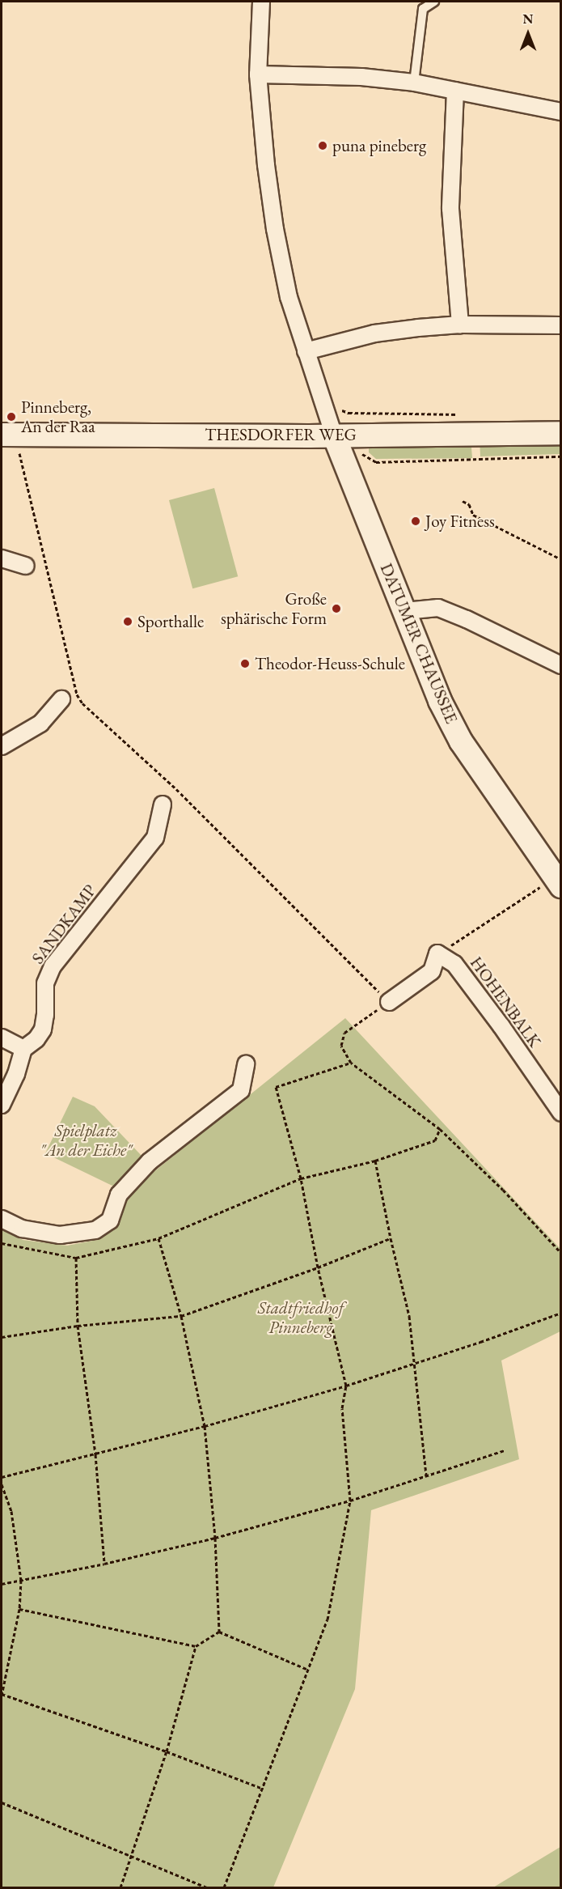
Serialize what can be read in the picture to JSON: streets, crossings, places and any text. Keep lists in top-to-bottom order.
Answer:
{
  "streets": {
    "street": [
      "THESDORFER WEG",
      "DATUMER CHAUSSEE",
      "SANDKAMP",
      "HOHENBALK"
    ]
  },
  "crossings": [
    ["THESDORFER WEG", "DATUMER CHAUSSEE"]
  ],
  "parks": ["Spielplatz \"An der Eiche\"", "Stadtfriedhof Pinneberg"],
  "places": [
    "puna pineberg",
    "Pinneberg, An der Raa",
    "Joy Fitness",
    "Große sphärische Form",
    "Sporthalle",
    "Theodor-Heuss-Schule"
  ],
  "north": "top"
}
